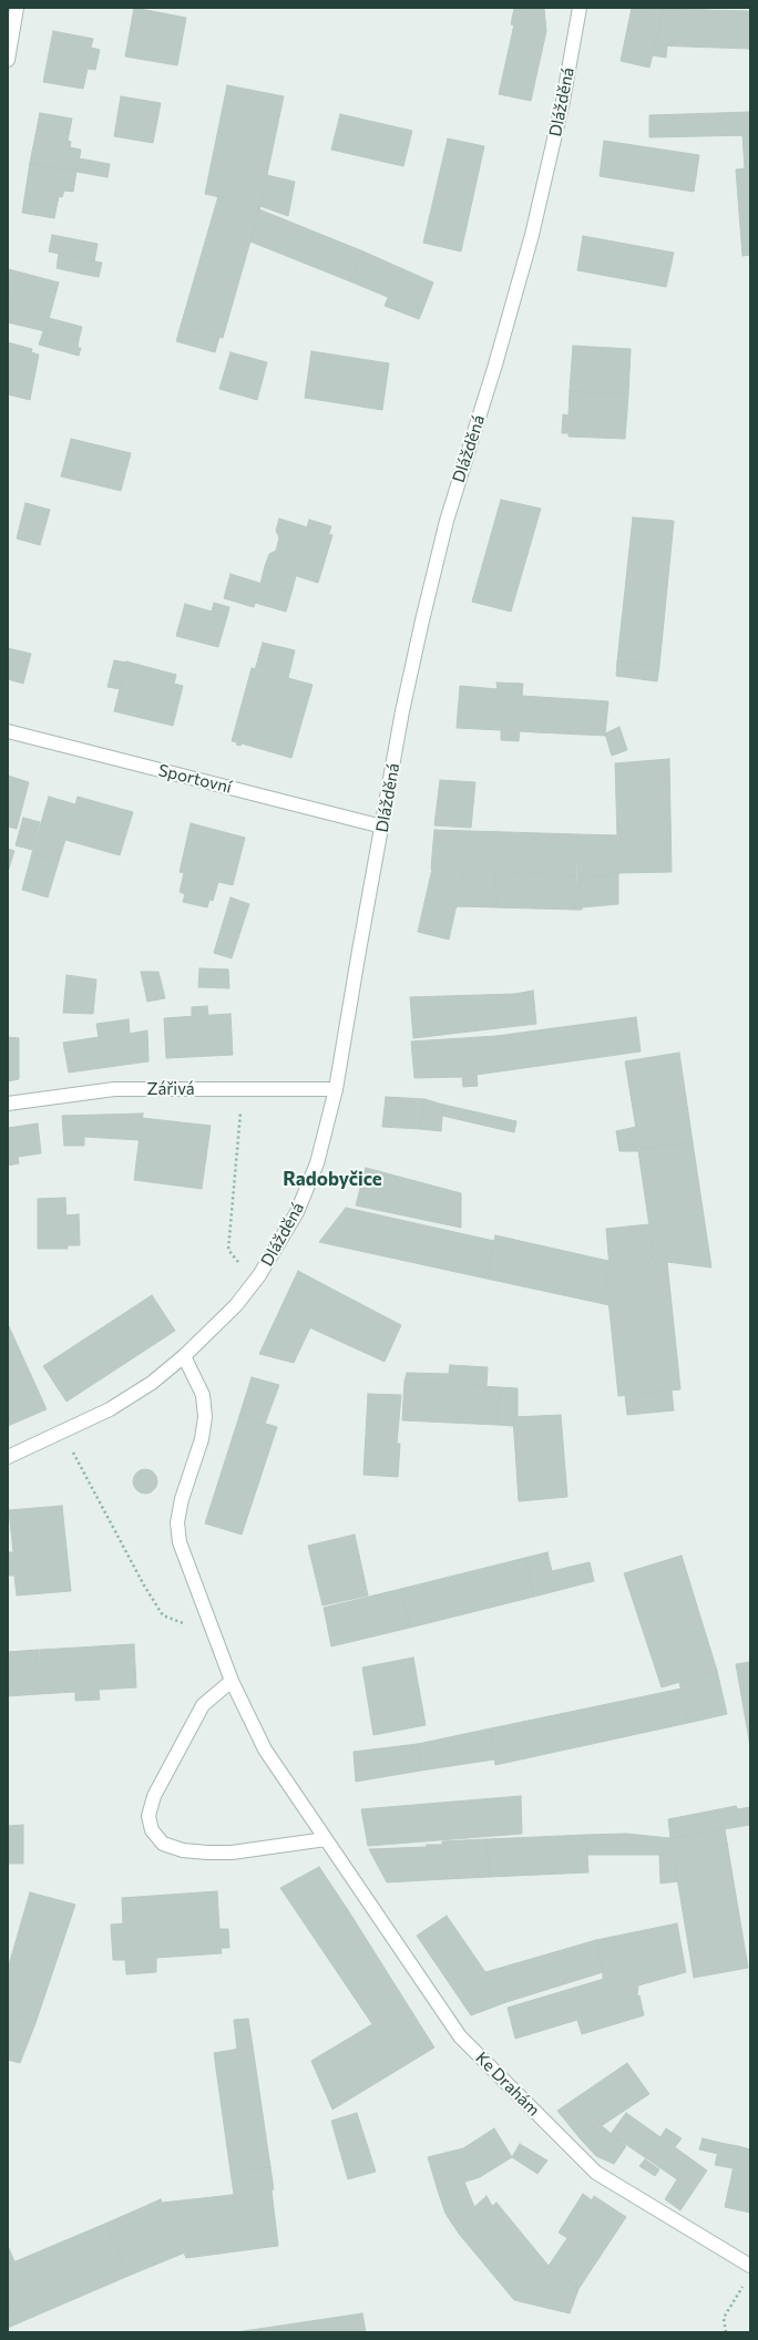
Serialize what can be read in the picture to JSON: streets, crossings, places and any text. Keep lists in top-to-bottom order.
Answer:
{
  "streets": {
    "street": [
      "Dlážděná",
      "Sportovní",
      "Zářivá",
      "Ke Drahám"
    ]
  },
  "crossings": [
    ["Dlážděná", "Sportovní"],
    ["Dlážděná", "Zářivá"],
    ["Dlážděná", "Ke Drahám"]
  ],
  "districts": ["Radobyčice"]
}
